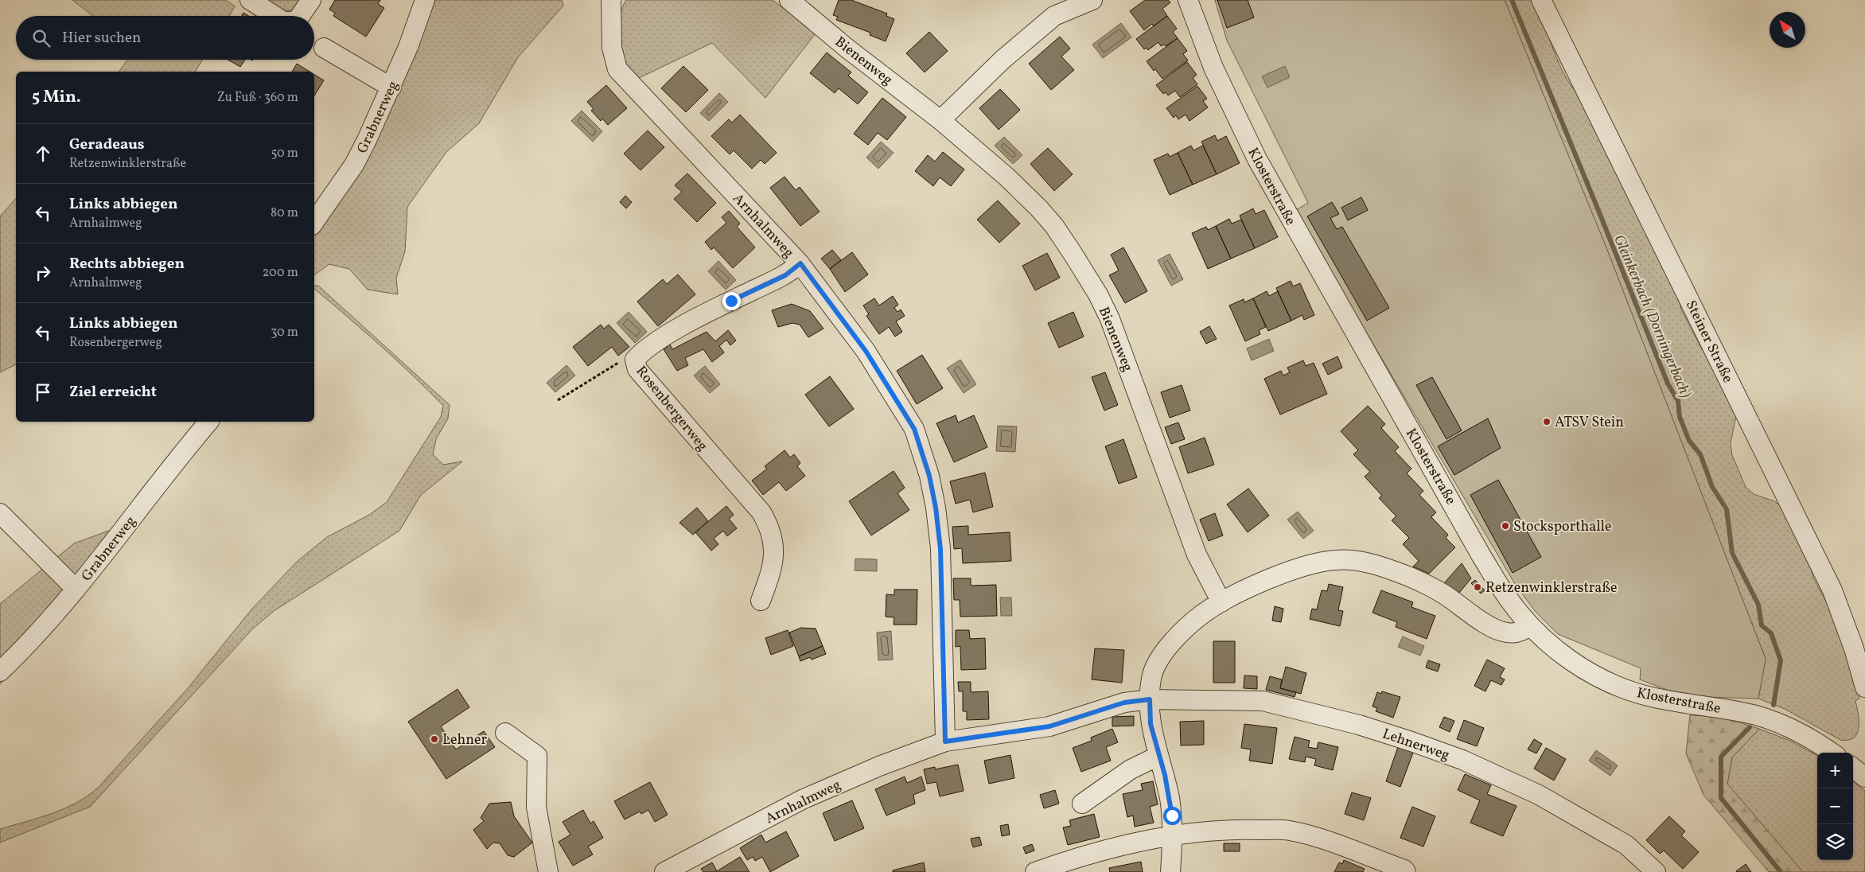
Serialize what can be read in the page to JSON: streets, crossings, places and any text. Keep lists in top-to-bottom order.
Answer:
{
  "streets": {
    "street": [
      "Bienenweg",
      "Grabnerweg",
      "Klosterstraße",
      "Arnhalmweg",
      "Steiner Straße",
      "Rosenbergerweg",
      "Lehnerweg"
    ]
  },
  "crossings": [
    ["Arnhalmweg", "Rosenbergerweg"],
    ["Arnhalmweg", "Lehnerweg"]
  ],
  "water": ["Gleinkerbach (Dorningerbach)"],
  "places": [
    "ATSV Stein",
    "Stocksporthalle",
    "Retzenwinklerstraße",
    "Lehner"
  ],
  "north": "top left",
  "page": {
    "search": "Hier suchen",
    "heading": ["5 Min.", "Zu Fuß · 360 m"],
    "list": [
      ["Geradeaus", "Retzenwinklerstraße", "50 m"],
      ["Links abbiegen", "Arnhalmweg", "80 m"],
      ["Rechts abbiegen", "Arnhalmweg", "200 m"],
      ["Links abbiegen", "Rosenbergerweg", "30 m"],
      "Ziel erreicht"
    ],
    "map_buttons": ["+", "−"]
  }
}
